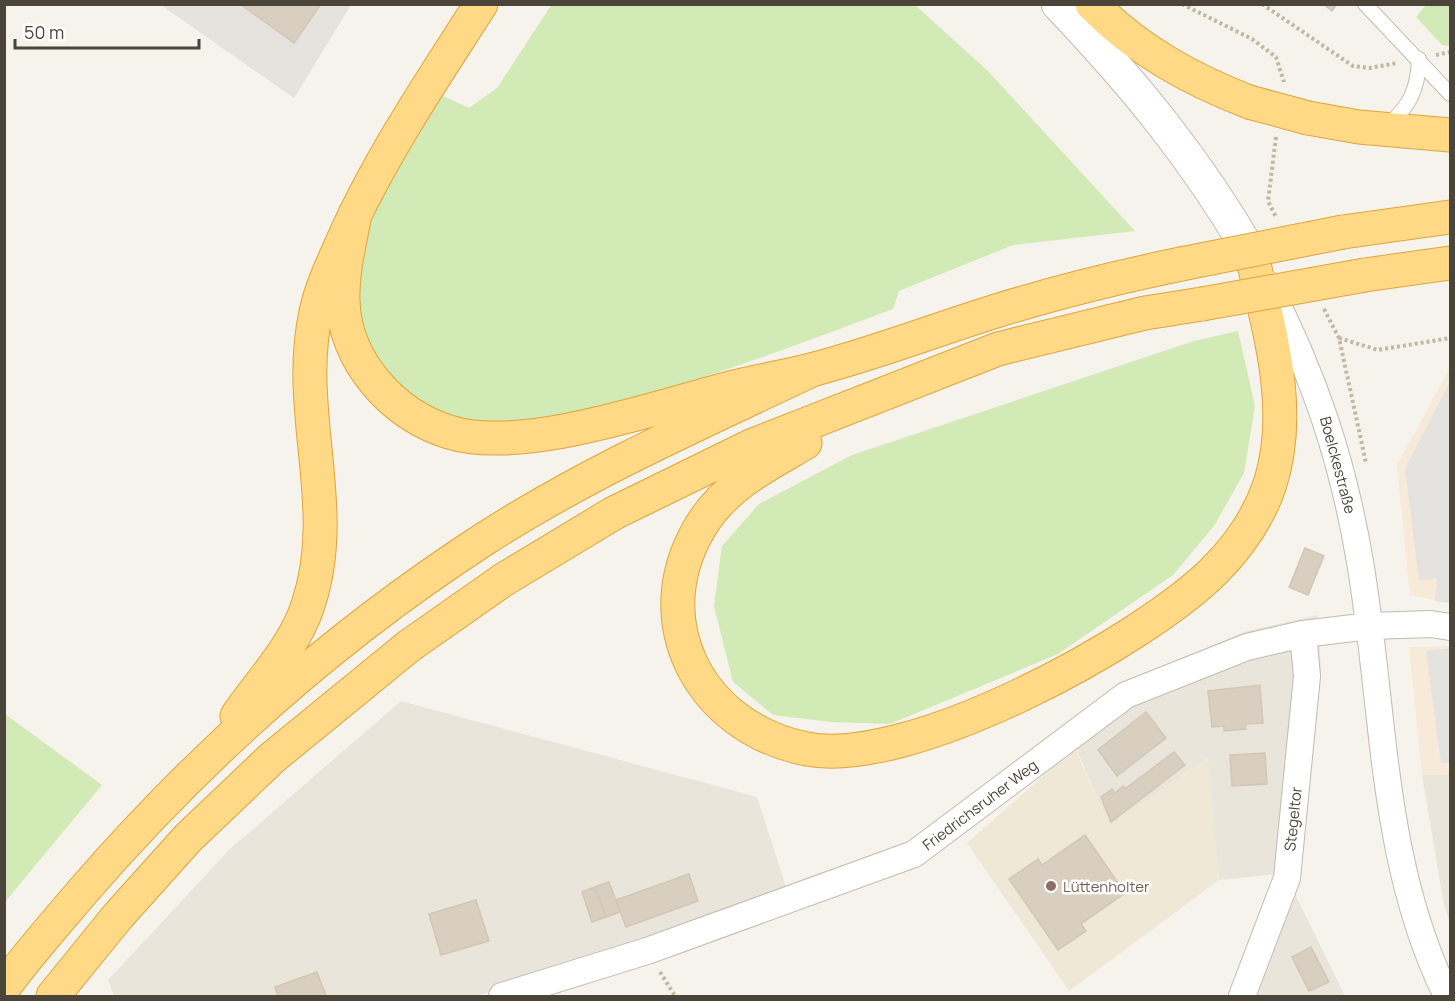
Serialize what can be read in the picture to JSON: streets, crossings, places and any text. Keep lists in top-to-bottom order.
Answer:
{
  "streets": {
    "street": ["Boelckestraße", "Friedrichsruher Weg", "Stegeltor"]
  },
  "crossings": [
    ["Boelckestraße", "Friedrichsruher Weg"],
    ["Friedrichsruher Weg", "Stegeltor"]
  ],
  "places": ["Lüttenholter"],
  "scale_bar": "50 m"
}
